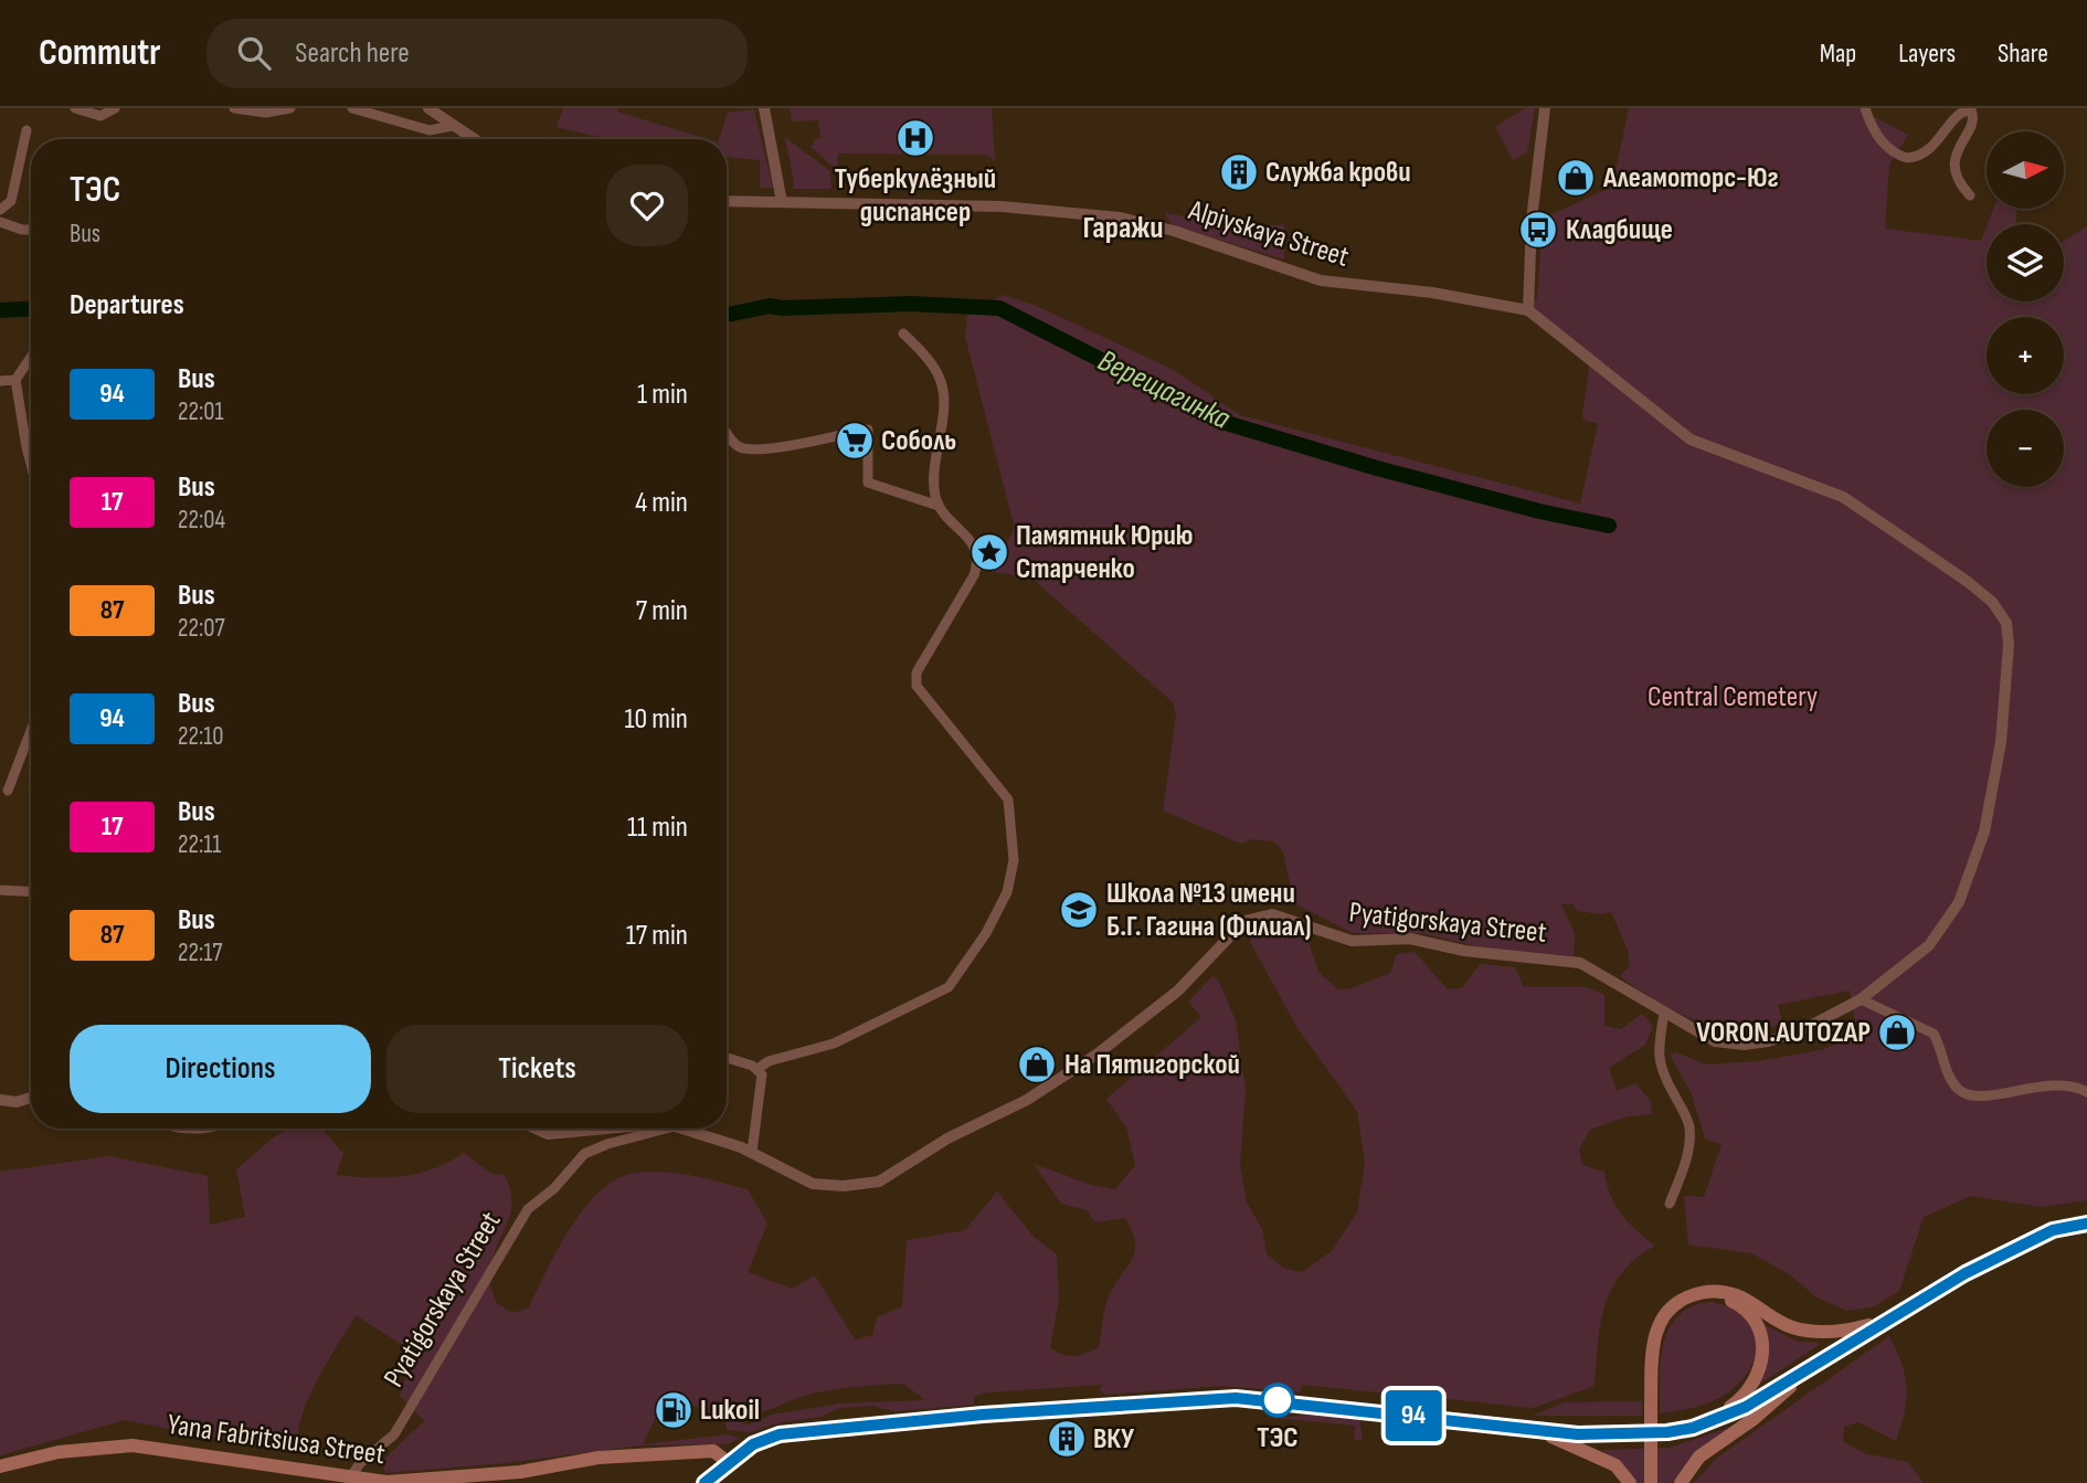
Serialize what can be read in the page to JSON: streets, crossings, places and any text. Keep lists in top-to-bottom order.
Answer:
{
  "streets": {
    "main road": ["Yana Fabritsiusa Street"],
    "street": ["Alpiyskaya Street", "Pyatigorskaya Street"]
  },
  "crossings": [
    ["Alpiyskaya Street", "Pyatigorskaya Street"],
    ["Pyatigorskaya Street", "Yana Fabritsiusa Street"]
  ],
  "districts": ["Гаражи"],
  "water": ["Верещагинка"],
  "parks": ["Central Cemetery"],
  "places": {
    "hospital": ["Туберкулёзный диспансер"],
    "building": ["Служба крови", "ВКУ"],
    "shop": ["Алеамоторс-Юг", "VORON.AUTOZAP", "На Пятигорской"],
    "bus stop": ["Кладбище"],
    "supermarket": ["Соболь"],
    "place": ["Памятник Юрию Старченко"],
    "school or university": ["Школа №13 имени Б.Г. Гагина (Филиал)"],
    "other": ["ТЭС"],
    "fuel station": ["Lukoil"]
  },
  "lines": ["bus line 94"],
  "north": "right",
  "page": {
    "header": "Commutr",
    "search": "Search here",
    "nav": ["Map", "Layers", "Share"],
    "on_map": "94",
    "map_buttons": ["+", "−"],
    "heading": [
      ["ТЭС", "Bus"],
      "Departures"
    ],
    "list": [
      {
        "mark": "94",
        "name": "Bus",
        "note": "22:01",
        "value": "1 min"
      },
      {
        "mark": "17",
        "name": "Bus",
        "note": "22:04",
        "value": "4 min"
      },
      {
        "mark": "87",
        "name": "Bus",
        "note": "22:07",
        "value": "7 min"
      },
      {
        "mark": "94",
        "name": "Bus",
        "note": "22:10",
        "value": "10 min"
      },
      {
        "mark": "17",
        "name": "Bus",
        "note": "22:11",
        "value": "11 min"
      },
      {
        "mark": "87",
        "name": "Bus",
        "note": "22:17",
        "value": "17 min"
      }
    ],
    "buttons": ["Directions", "Tickets"]
  }
}
